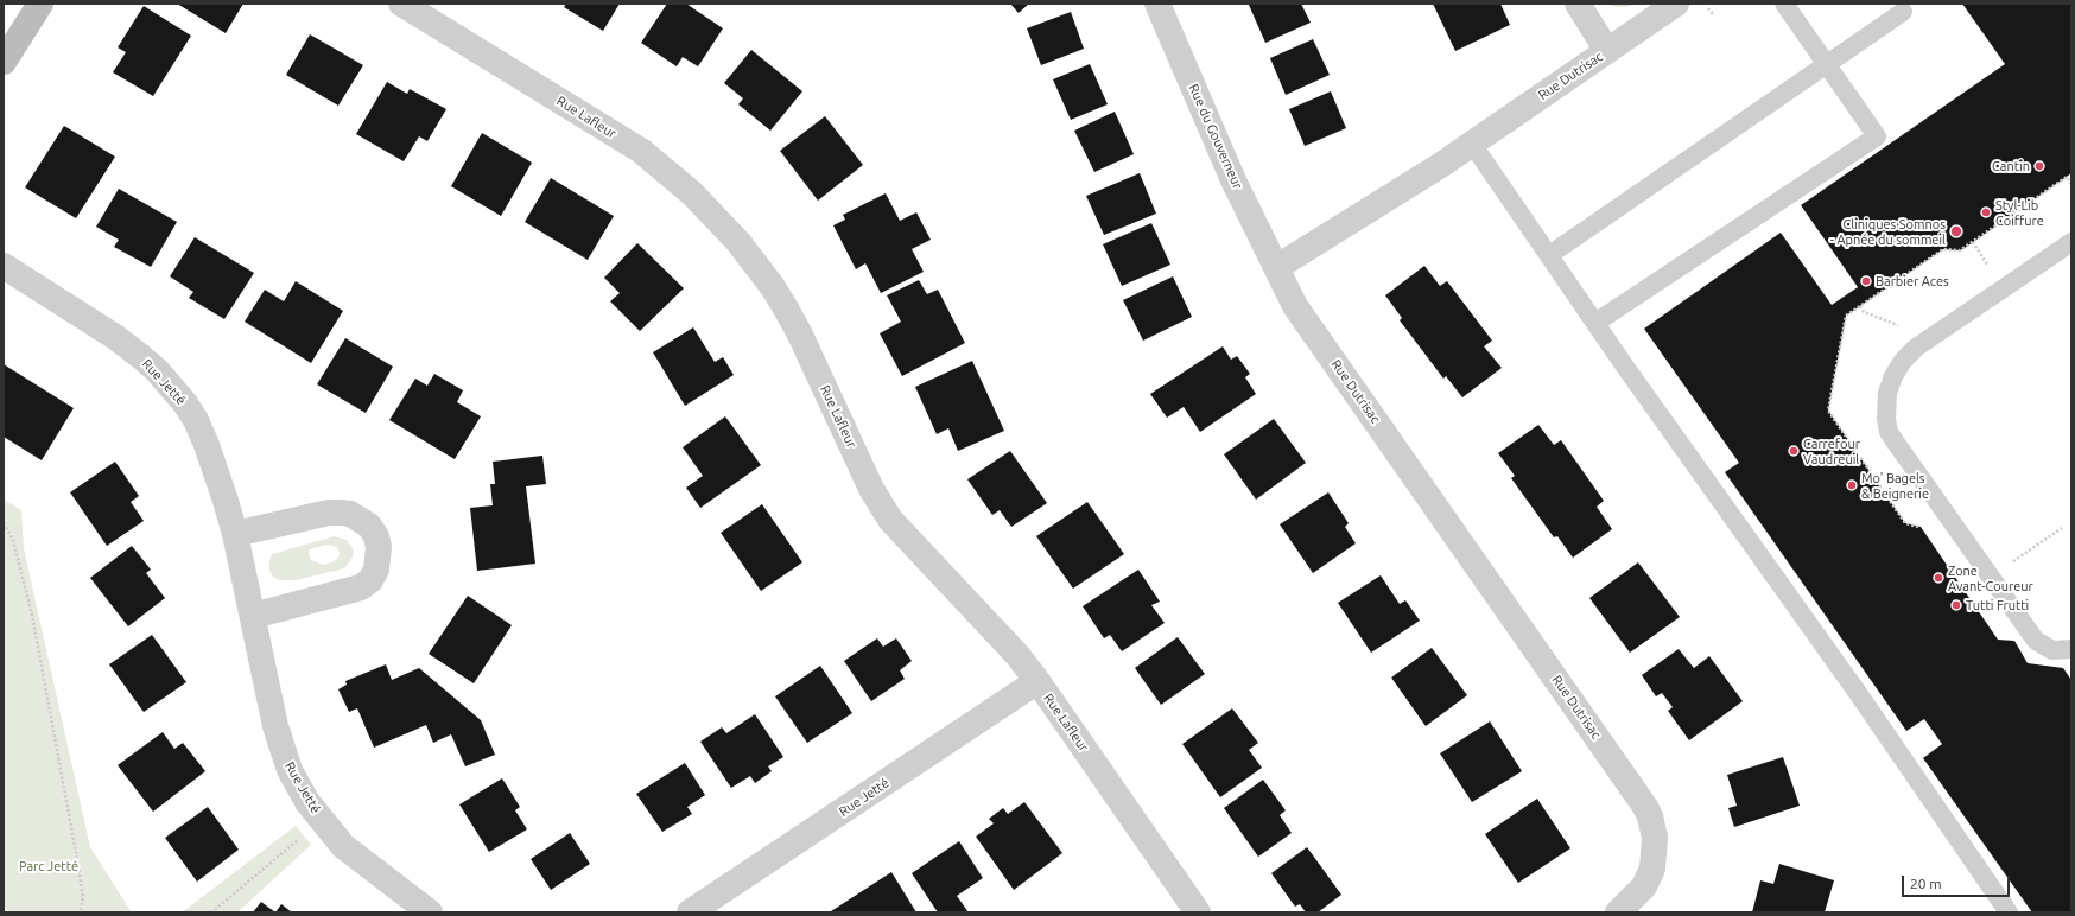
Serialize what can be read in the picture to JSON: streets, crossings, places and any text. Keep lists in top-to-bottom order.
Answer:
{
  "streets": {
    "street": [
      "Rue Dutrisac",
      "Rue Lafleur",
      "Rue du Gouverneur",
      "Rue Jetté"
    ]
  },
  "crossings": [
    ["Rue Dutrisac", "Rue du Gouverneur"],
    ["Rue Lafleur", "Rue Jetté"]
  ],
  "parks": ["Parc Jetté"],
  "places": [
    "Cantin",
    "Styl-Lib Coiffure",
    "Cliniques Somnos - Apnée du sommeil",
    "Barbier Aces",
    "Carrefour Vaudreuil",
    "Mo' Bagels & Beignerie",
    "Zone Avant-Coureur",
    "Tutti Frutti"
  ],
  "scale_bar": "20 m"
}
